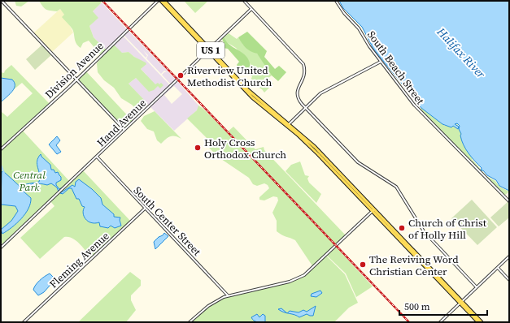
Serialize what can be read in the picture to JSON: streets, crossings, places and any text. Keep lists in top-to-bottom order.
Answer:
{
  "streets": {
    "main road": ["US 1"],
    "street": [
      "South Beach Street",
      "Division Avenue",
      "Hand Avenue",
      "South Center Street",
      "Fleming Avenue"
    ]
  },
  "crossings": [
    ["US 1", "Hand Avenue"],
    ["Hand Avenue", "South Center Street"],
    ["South Center Street", "Fleming Avenue"]
  ],
  "water": ["Halifax River"],
  "parks": ["Central Park"],
  "places": [
    "Riverview United Methodist Church",
    "Holy Cross Orthodox Church",
    "Church of Christ of Holly Hill",
    "The Reviving Word Christian Center"
  ],
  "scale_bar": "500 m"
}
